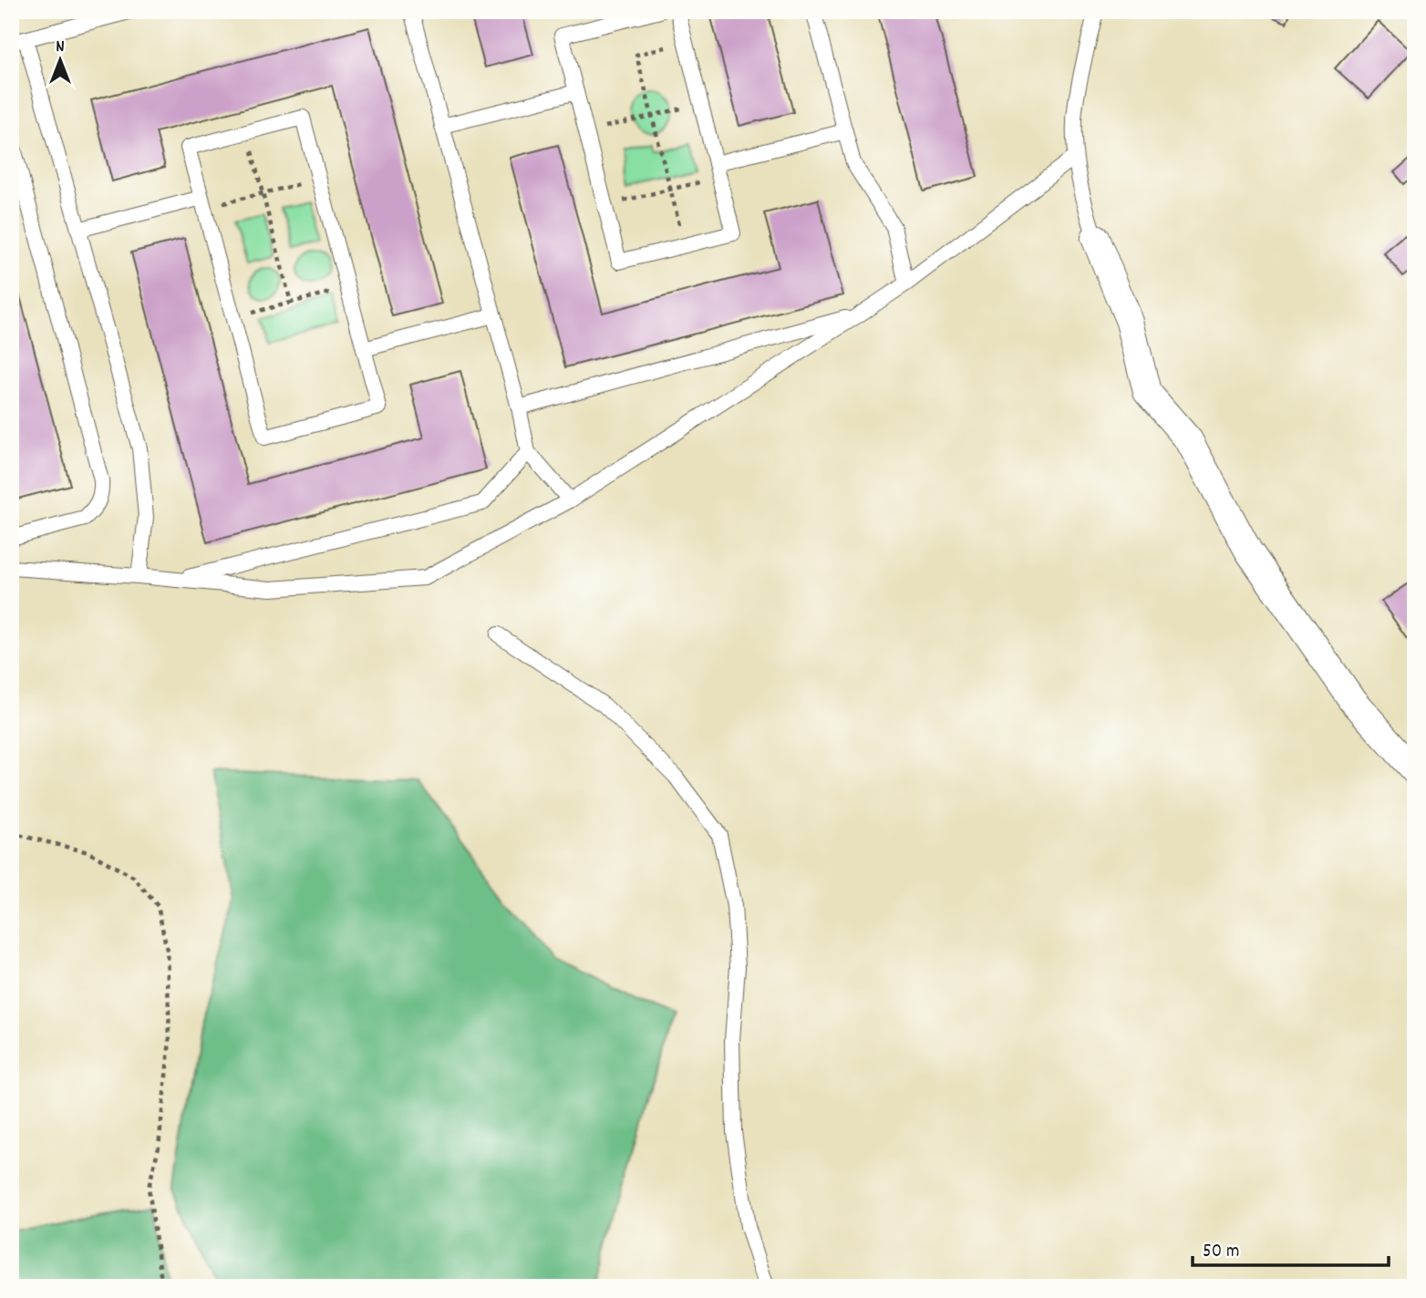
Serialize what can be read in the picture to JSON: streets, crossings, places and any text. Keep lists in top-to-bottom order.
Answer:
{
  "scale_bar": "50 m",
  "north": "top"
}
